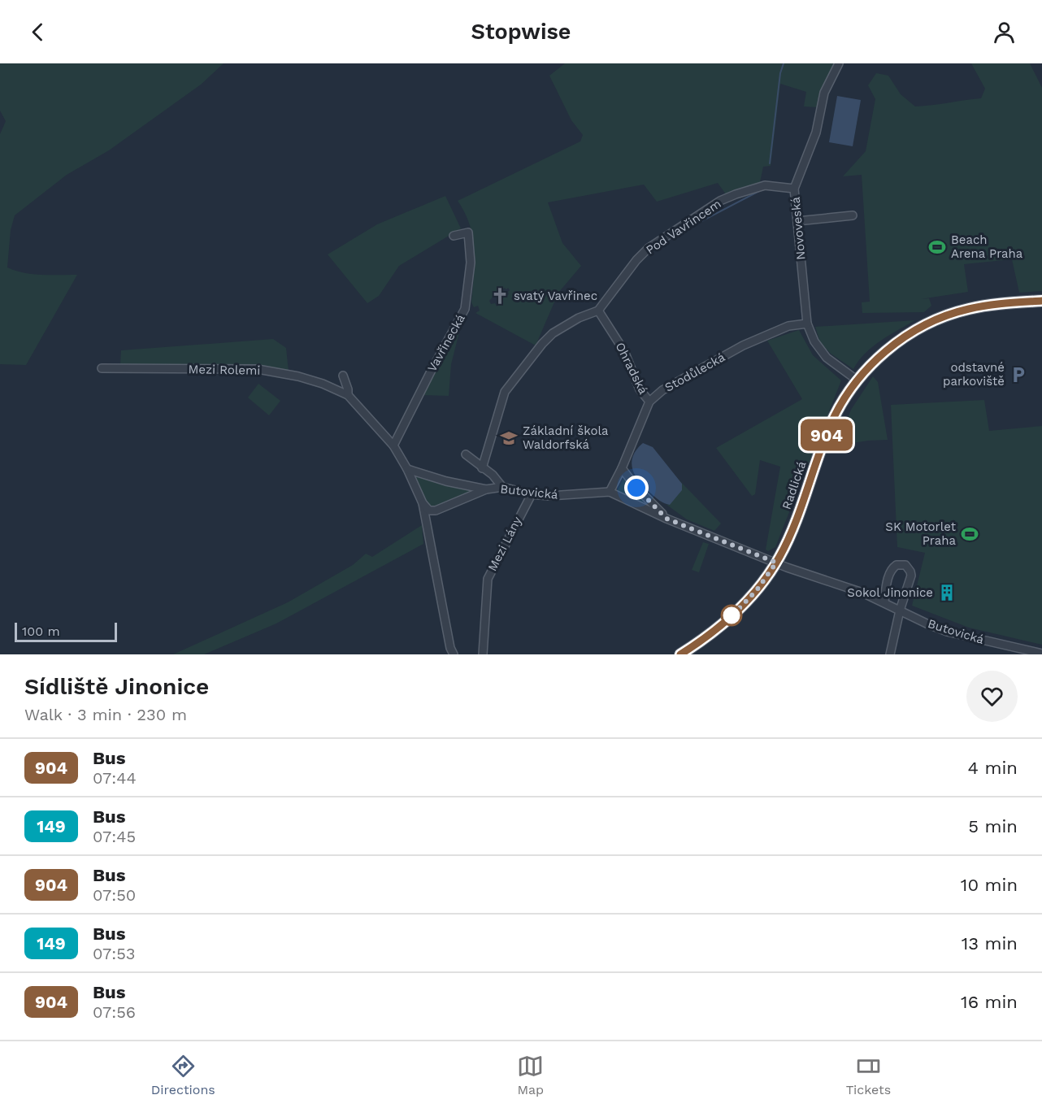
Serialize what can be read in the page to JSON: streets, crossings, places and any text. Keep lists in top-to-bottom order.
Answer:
{
  "streets": {
    "main road": ["Radlická"],
    "street": [
      "Pod Vavřincem",
      "Novoveská",
      "Vavřinecká",
      "Ohradská",
      "Mezi Rolemi",
      "Stodůlecká",
      "Butovická",
      "Mezi Lány"
    ]
  },
  "crossings": [
    ["Pod Vavřincem", "Novoveská"],
    ["Pod Vavřincem", "Ohradská"],
    ["Pod Vavřincem", "Stodůlecká"],
    ["Pod Vavřincem", "Butovická"],
    ["Pod Vavřincem", "Mezi Lány"],
    ["Novoveská", "Stodůlecká"],
    ["Novoveská", "Radlická"],
    ["Vavřinecká", "Mezi Rolemi"],
    ["Ohradská", "Stodůlecká"],
    ["Ohradská", "Butovická"],
    ["Ohradská", "Mezi Lány"],
    ["Mezi Rolemi", "Butovická"],
    ["Stodůlecká", "Butovická"],
    ["Stodůlecká", "Mezi Lány"],
    ["Radlická", "Butovická"],
    ["Butovická", "Mezi Lány"]
  ],
  "places": {
    "sports": ["Beach Arena Praha", "SK Motorlet Praha"],
    "church": ["svatý Vavřinec"],
    "parking": ["odstavné parkoviště"],
    "school or university": ["Základní škola Waldorfská"],
    "building": ["Sokol Jinonice"]
  },
  "lines": ["bus line 904"],
  "scale_bar": "100 m",
  "page": {
    "header": "Stopwise",
    "on_map": "904",
    "scale": "100 m",
    "heading": ["Sídliště Jinonice", "Walk · 3 min · 230 m"],
    "list": [
      {
        "mark": "904",
        "name": "Bus",
        "note": "07:44",
        "value": "4 min"
      },
      {
        "mark": "149",
        "name": "Bus",
        "note": "07:45",
        "value": "5 min"
      },
      {
        "mark": "904",
        "name": "Bus",
        "note": "07:50",
        "value": "10 min"
      },
      {
        "mark": "149",
        "name": "Bus",
        "note": "07:53",
        "value": "13 min"
      },
      {
        "mark": "904",
        "name": "Bus",
        "note": "07:56",
        "value": "16 min"
      }
    ],
    "tabs": ["Directions", "Map", "Tickets"]
  }
}
